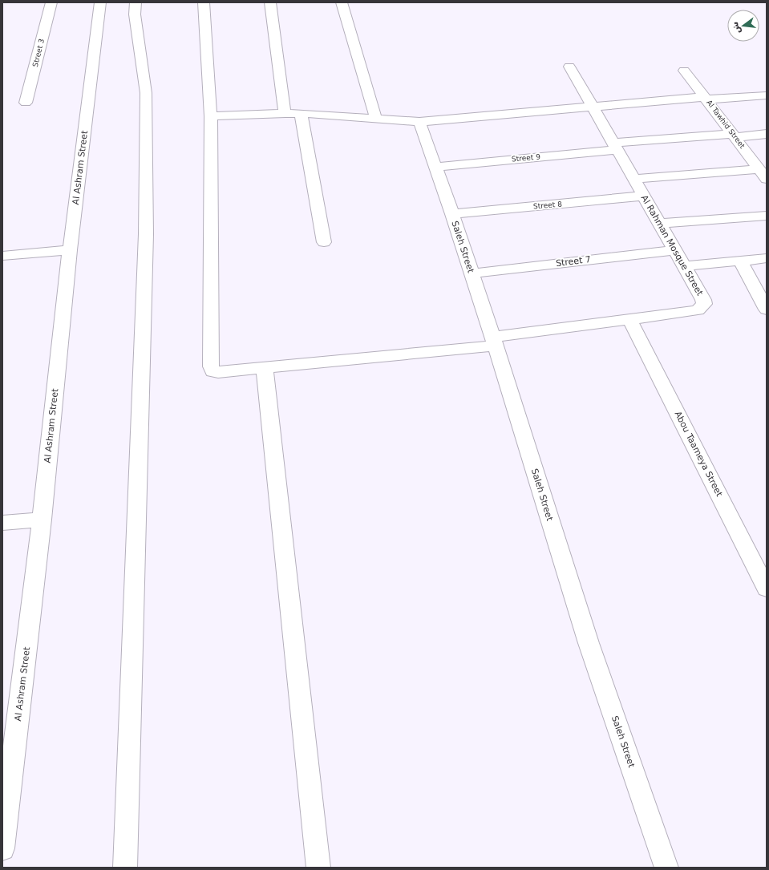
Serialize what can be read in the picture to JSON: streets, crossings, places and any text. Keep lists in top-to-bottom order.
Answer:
{
  "streets": {
    "street": [
      "Street 3",
      "Al Tawhid Street",
      "Street 9",
      "Al Ashram Street",
      "Street 8",
      "Al Rahman Mosque Street",
      "Saleh Street",
      "Street 7",
      "Abou Taameya Street"
    ]
  },
  "crossings": [
    ["Al Tawhid Street", "Street 9"],
    ["Street 9", "Al Rahman Mosque Street"],
    ["Street 9", "Saleh Street"],
    ["Street 8", "Al Rahman Mosque Street"],
    ["Street 8", "Saleh Street"],
    ["Al Rahman Mosque Street", "Saleh Street"],
    ["Al Rahman Mosque Street", "Street 7"],
    ["Al Rahman Mosque Street", "Abou Taameya Street"],
    ["Saleh Street", "Street 7"]
  ],
  "north": "left"
}
